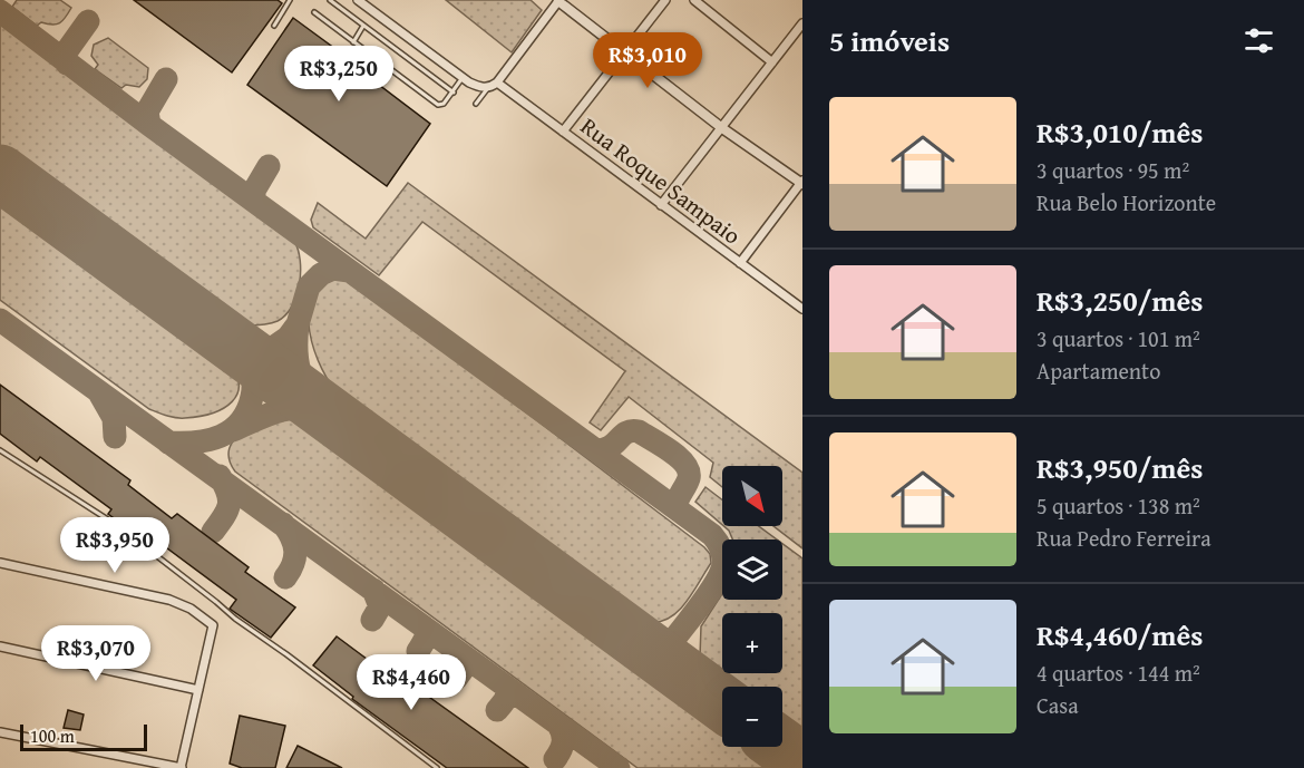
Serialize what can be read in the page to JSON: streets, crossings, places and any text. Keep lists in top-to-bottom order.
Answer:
{
  "streets": {
    "street": ["Rua Roque Sampaio"]
  },
  "scale_bar": "100 m",
  "north": "bottom right",
  "page": {
    "heading": "5 imóveis",
    "price": [
      "R$3,010",
      "R$3,250",
      "R$3,950",
      "R$3,070",
      "R$4,460"
    ],
    "list": [
      {
        "name": "R$3,010/mês",
        "note": "3 quartos · 95 m² · Rua Belo Horizonte"
      },
      {
        "name": "R$3,250/mês",
        "note": "3 quartos · 101 m² · Apartamento"
      },
      {
        "name": "R$3,950/mês",
        "note": "5 quartos · 138 m² · Rua Pedro Ferreira"
      },
      {
        "name": "R$4,460/mês",
        "note": "4 quartos · 144 m² · Casa"
      }
    ],
    "map_buttons": ["+", "−"],
    "scale": "100 m"
  }
}
